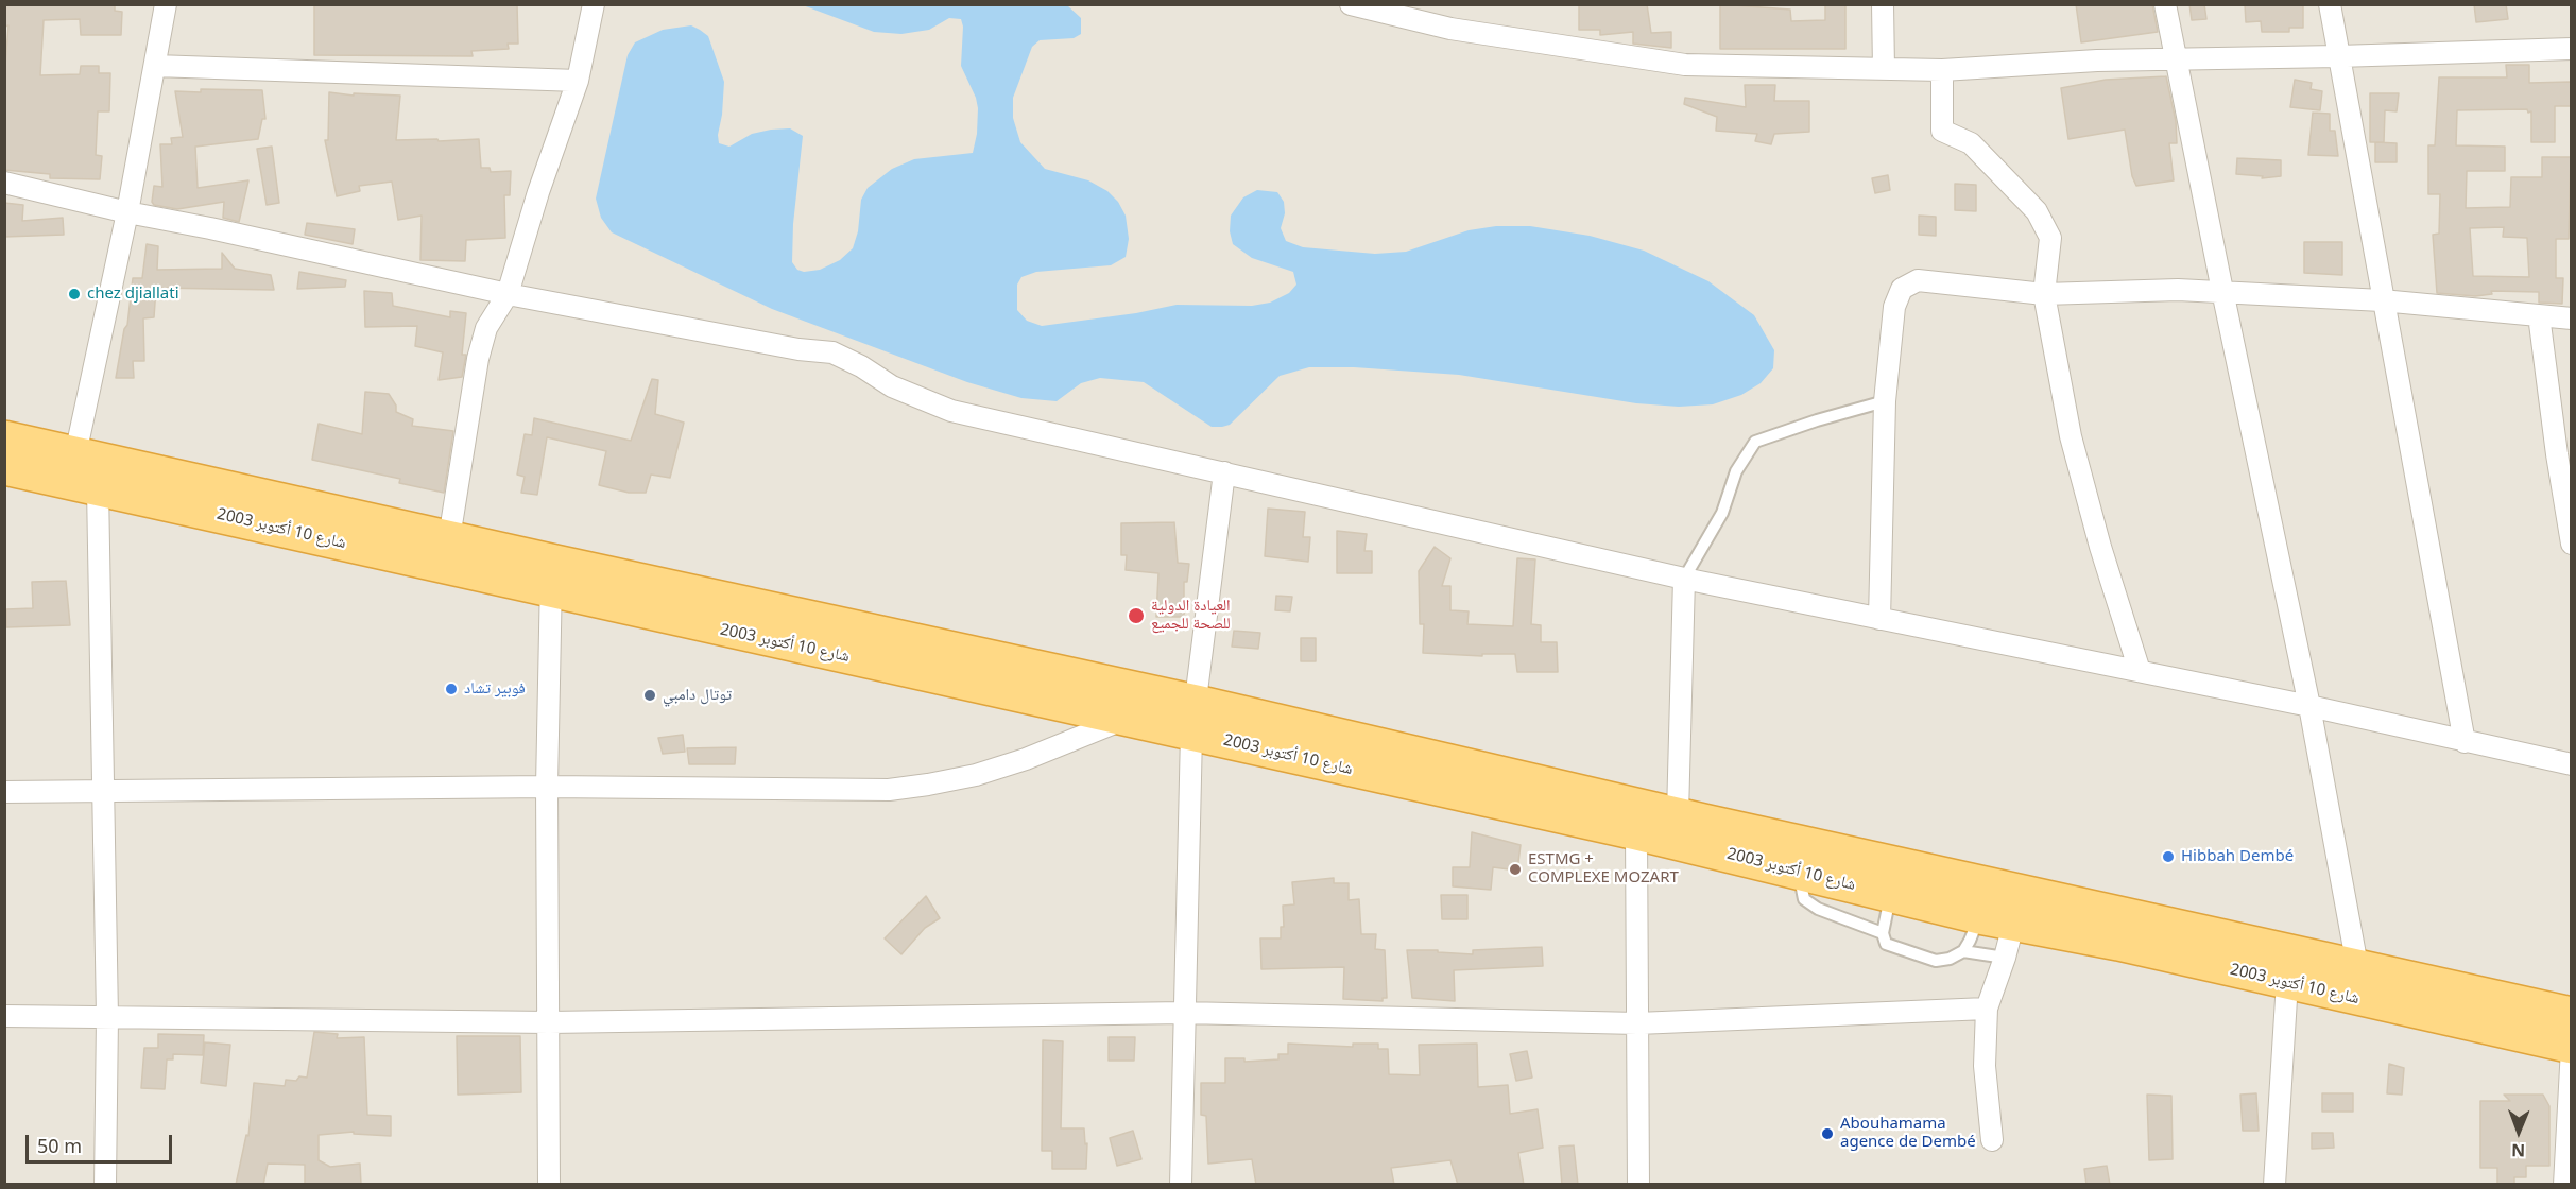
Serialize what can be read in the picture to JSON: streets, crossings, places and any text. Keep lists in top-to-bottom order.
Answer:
{
  "streets": {
    "highway": ["شارع 10 أكتوبر 2003"]
  },
  "places": [
    "chez djiallati",
    "العيادة الدولية للصحة للجميع",
    "فوبير تشاد",
    "توتال دامبي",
    "Hibbah Dembé",
    "ESTMG + COMPLEXE MOZART",
    "Abouhamama agence de Dembé"
  ],
  "scale_bar": "50 m",
  "north": "bottom"
}
